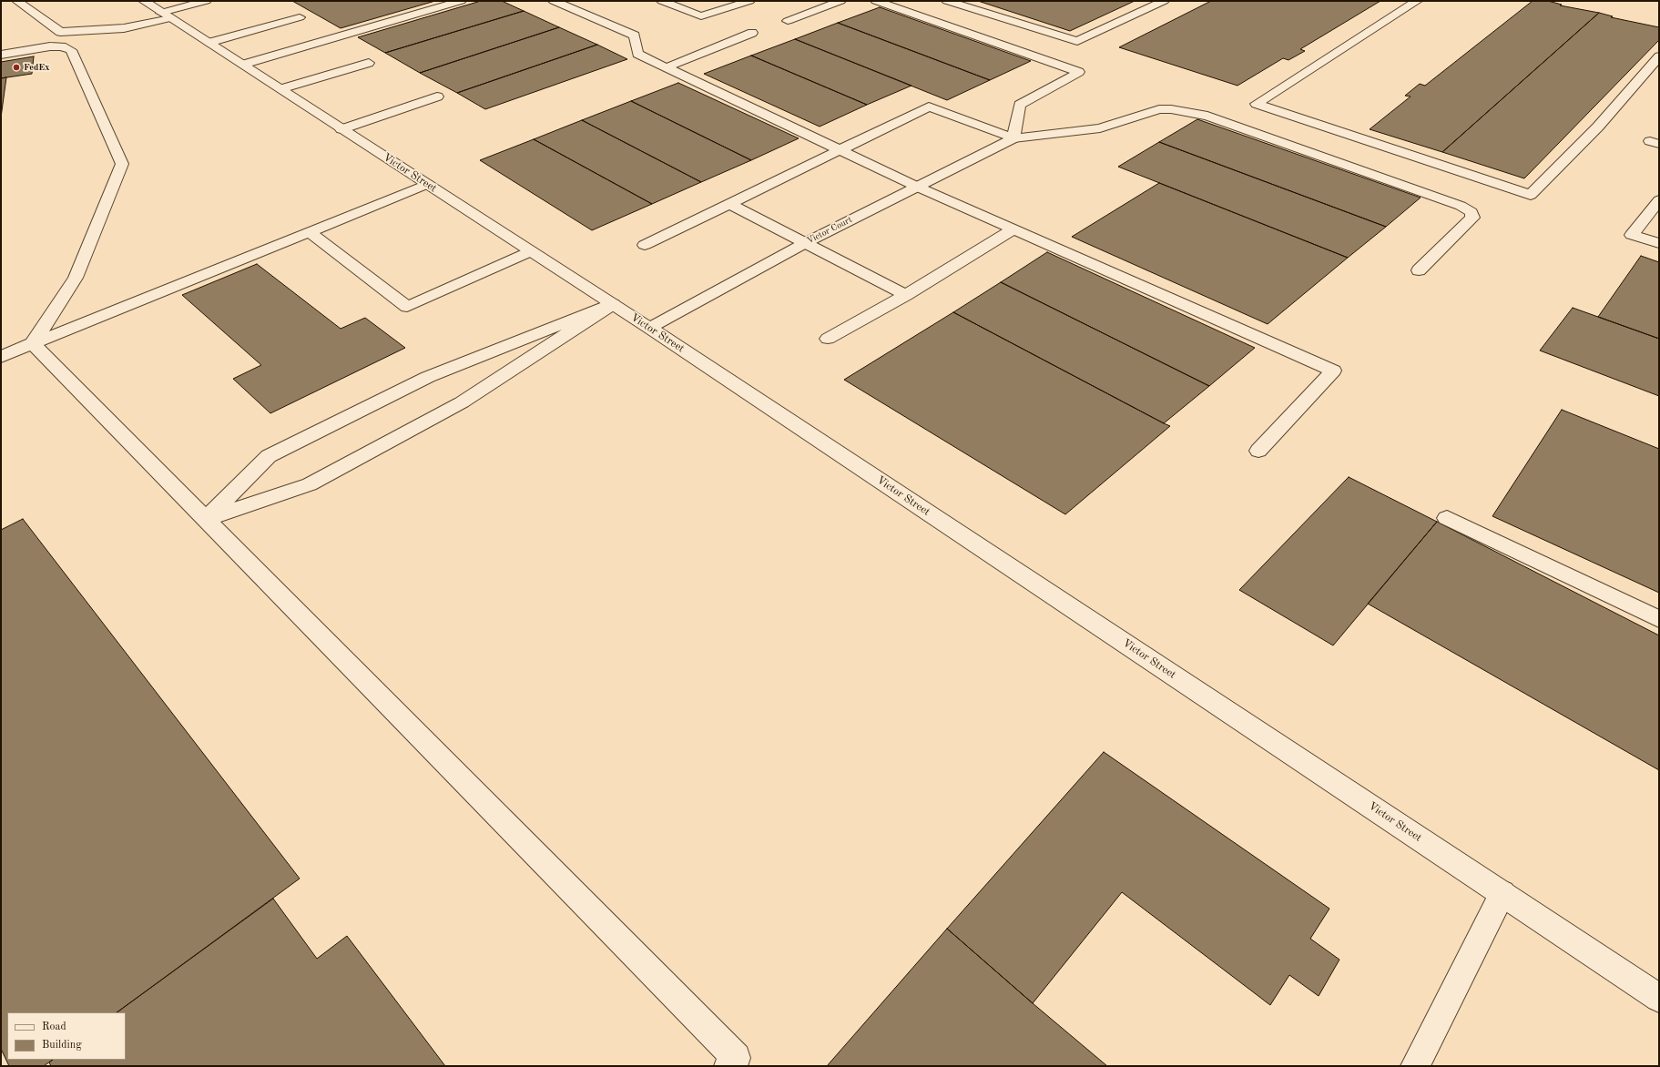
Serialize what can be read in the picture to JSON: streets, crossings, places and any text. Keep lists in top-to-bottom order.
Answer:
{
  "streets": {
    "street": ["Victor Street", "Victor Court"]
  },
  "crossings": [
    ["Victor Street", "Victor Court"]
  ],
  "places": ["FedEx"],
  "legend": ["Road", "Building"]
}
